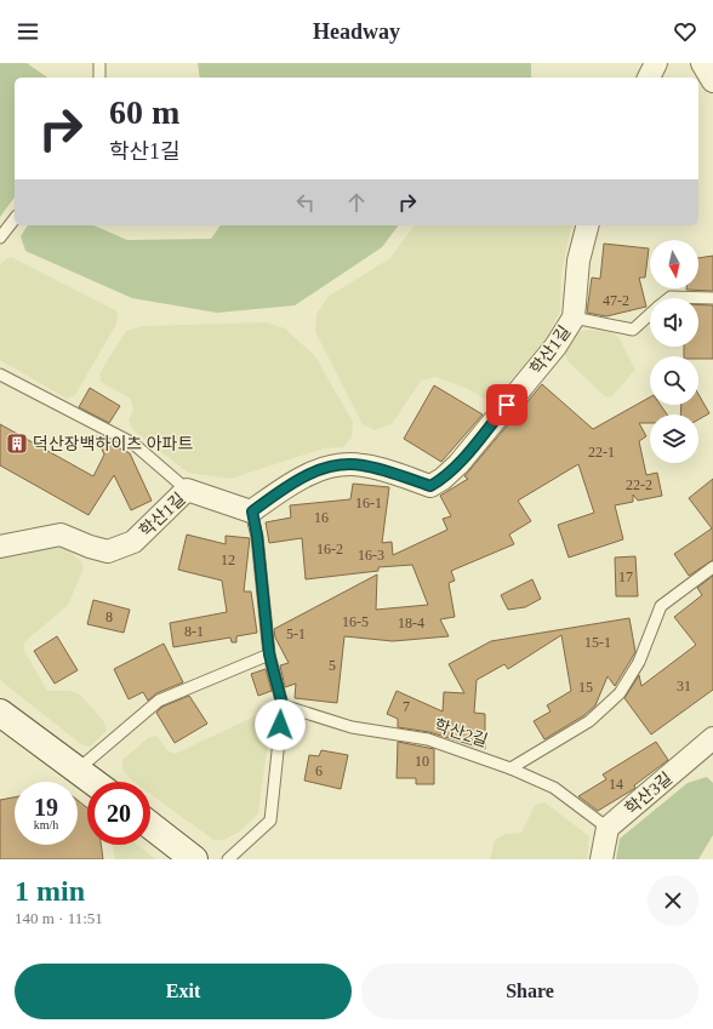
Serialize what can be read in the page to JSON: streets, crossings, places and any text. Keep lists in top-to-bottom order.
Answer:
{
  "streets": {
    "street": ["학산1길", "학산3길"],
    "lane": ["학산2길"]
  },
  "crossings": [
    ["학산2길", "학산3길"]
  ],
  "places": {
    "building": ["덕산장백하이츠 아파트"]
  },
  "house_numbers": [
    "47-2",
    "22-1",
    "22-2",
    "16-1",
    "16",
    "16-2",
    "16-3",
    "12",
    "17",
    "8",
    "16-5",
    "18-4",
    "8-1",
    "5-1",
    "15-1",
    "5",
    "31",
    "15",
    "7",
    "10",
    "6",
    "14"
  ],
  "north": "bottom",
  "page": {
    "header": "Headway",
    "turn": ["60 m", "학산1길"],
    "speed": "19 km/h",
    "limit": "20",
    "heading": ["1 min", "140 m · 11:51"],
    "buttons": ["Exit", "Share"]
  }
}
